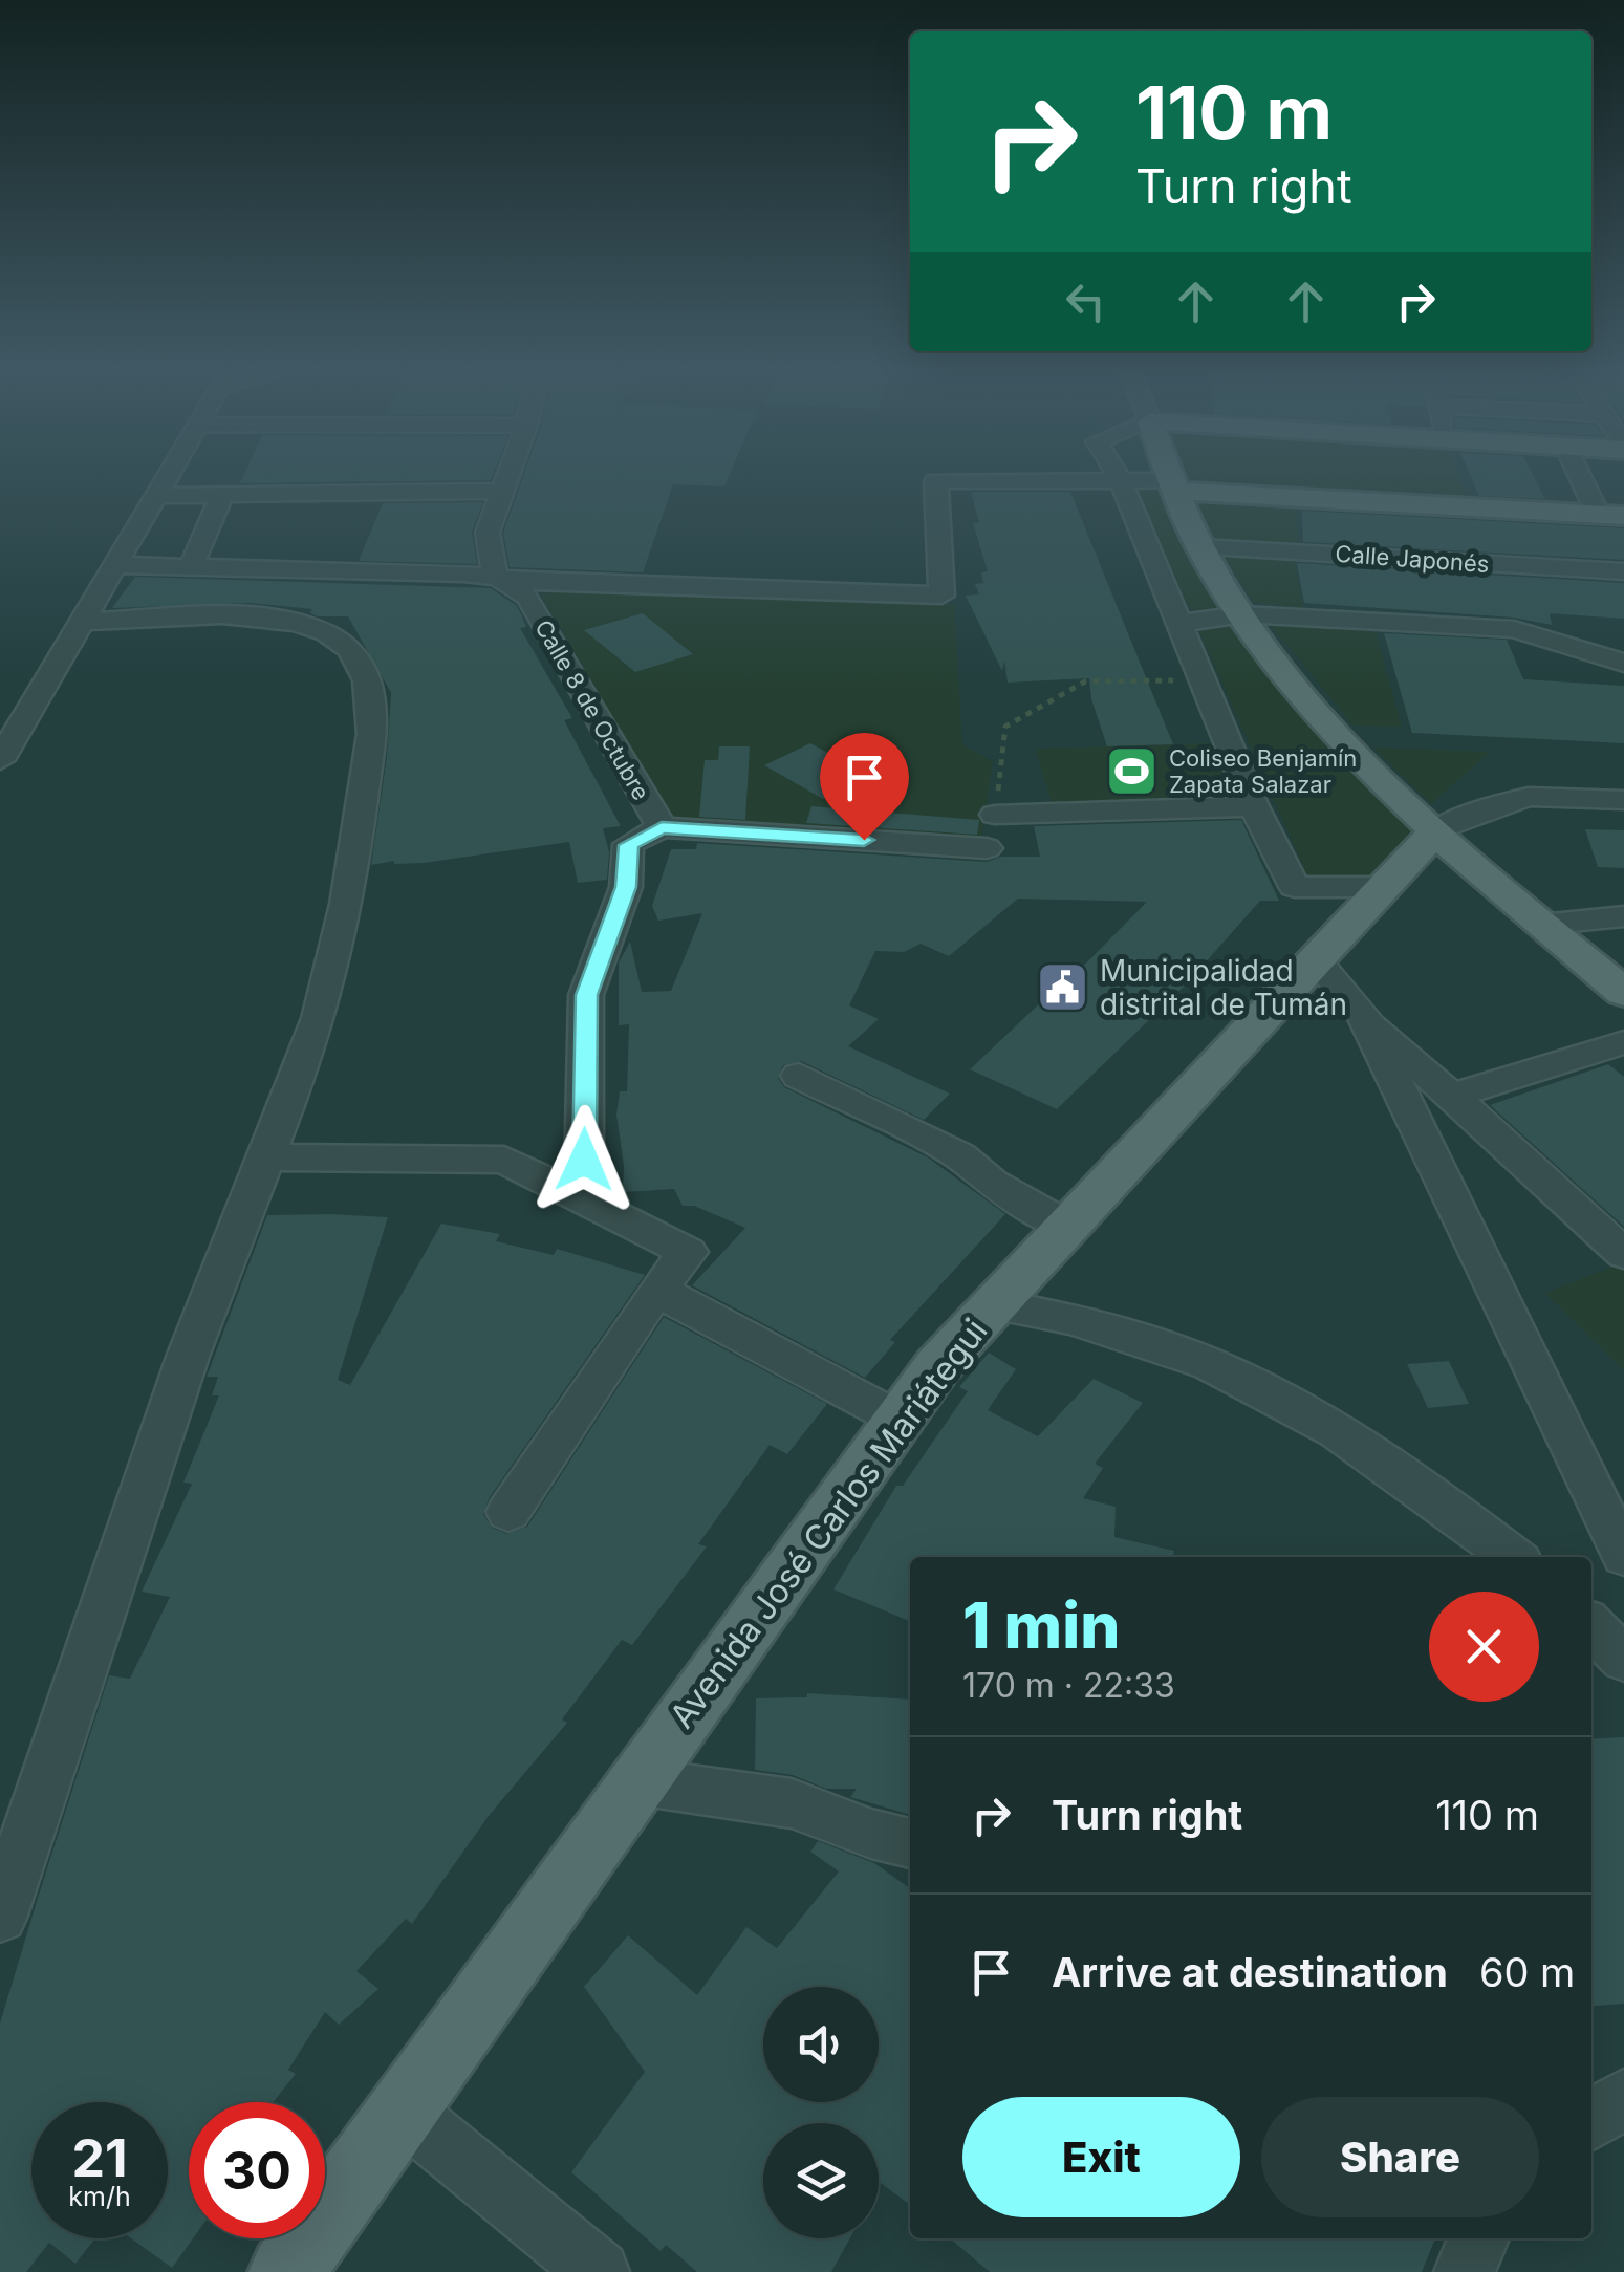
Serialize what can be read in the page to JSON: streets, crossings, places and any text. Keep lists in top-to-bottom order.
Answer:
{
  "streets": {
    "main road": ["Avenida José Carlos Mariátegui"],
    "street": ["Calle Japonés", "Calle 8 de Octubre"]
  },
  "places": {
    "sports": ["Coliseo Benjamín Zapata Salazar"],
    "public building": ["Municipalidad distrital de Tumán"]
  },
  "page": {
    "turn": ["110 m", "Turn right"],
    "heading": ["1 min", "170 m · 22:33"],
    "list": [
      {
        "name": "Turn right",
        "value": "110 m"
      },
      {
        "name": "Arrive at destination",
        "value": "60 m"
      }
    ],
    "buttons": ["Exit", "Share"],
    "speed": "21 km/h",
    "limit": "30"
  }
}
